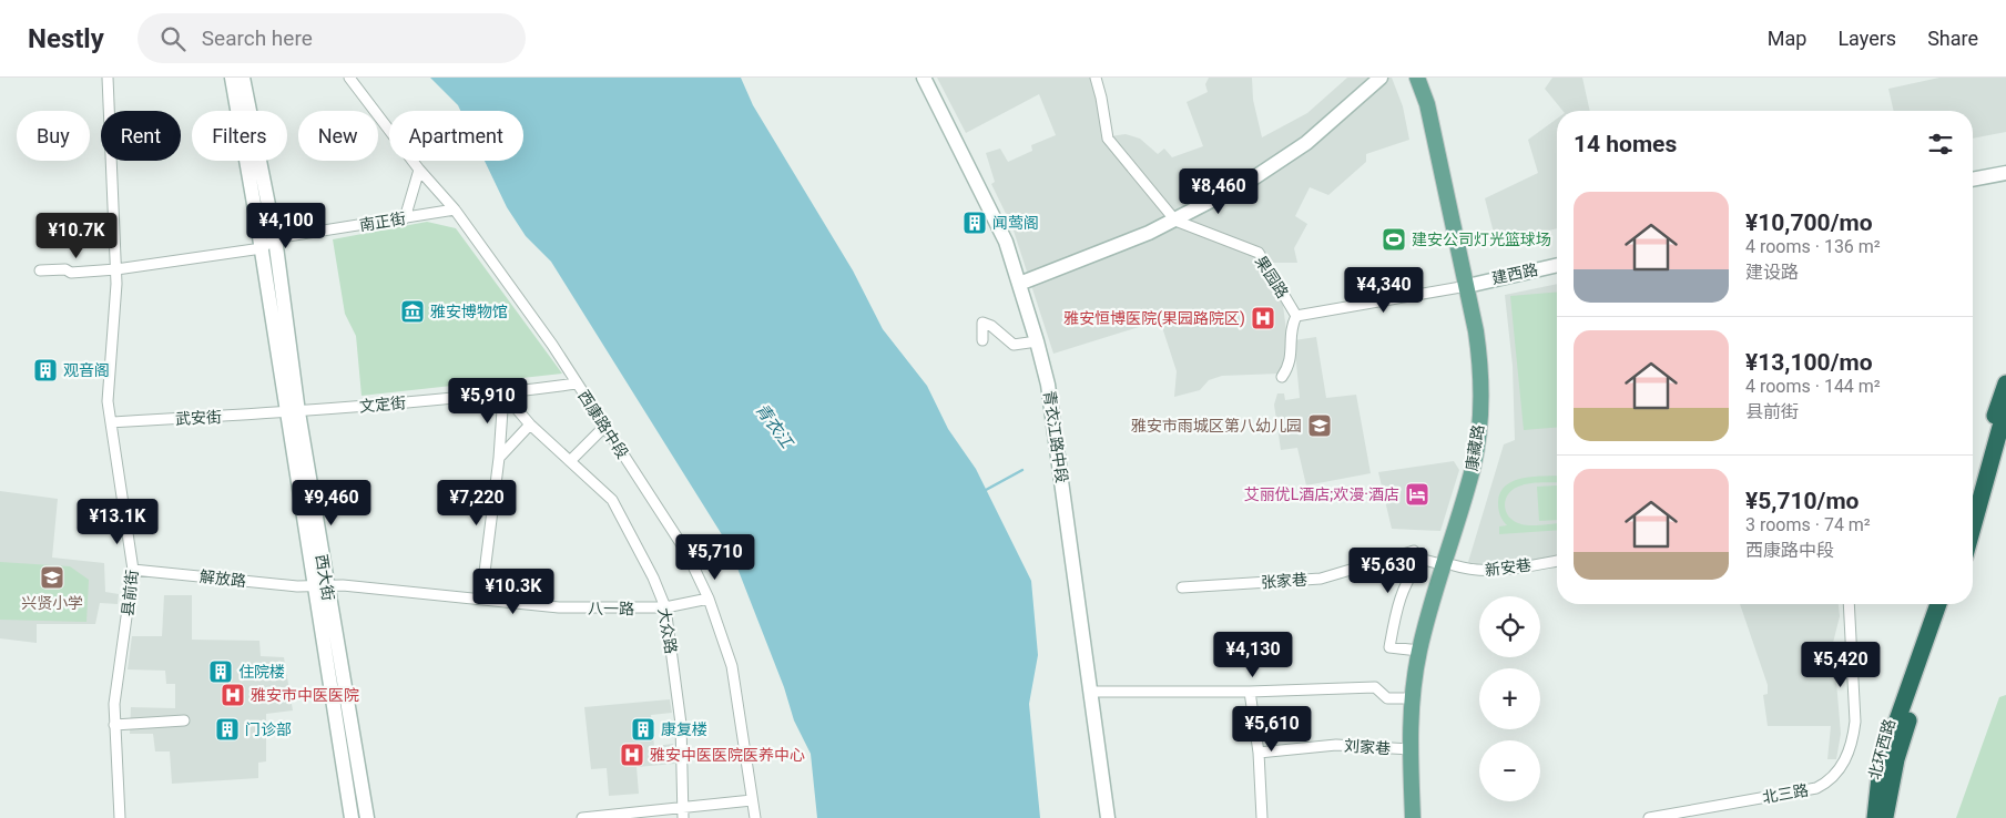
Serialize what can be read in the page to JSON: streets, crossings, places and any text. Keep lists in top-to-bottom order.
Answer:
{
  "streets": {
    "highway": ["北环西路"],
    "main road": [
      "建西路",
      "青衣江路中段",
      "康藏路",
      "西大街"
    ],
    "street": [
      "南正街",
      "果园路",
      "文定街",
      "武安街",
      "西康路中段",
      "新安巷",
      "解放路",
      "张家巷",
      "县前街",
      "八一路",
      "大众路",
      "刘家巷",
      "北三路"
    ]
  },
  "crossings": [
    ["南正街", "西康路中段"],
    ["南正街", "西大街"],
    ["南正街", "县前街"],
    ["建西路", "果园路"],
    ["建西路", "康藏路"],
    ["果园路", "康藏路"],
    ["文定街", "武安街"],
    ["文定街", "西康路中段"],
    ["文定街", "西大街"],
    ["文定街", "大众路"],
    ["武安街", "西大街"],
    ["武安街", "县前街"],
    ["西康路中段", "八一路"],
    ["康藏路", "新安巷"],
    ["康藏路", "张家巷"],
    ["康藏路", "刘家巷"],
    ["新安巷", "张家巷"],
    ["西大街", "解放路"],
    ["西大街", "八一路"],
    ["解放路", "县前街"],
    ["解放路", "八一路"],
    ["八一路", "大众路"]
  ],
  "water": ["青衣江"],
  "places": {
    "building": [
      "闻莺阁",
      "观音阁",
      "住院楼",
      "门诊部",
      "康复楼"
    ],
    "sports": ["建安公司灯光篮球场"],
    "museum": ["雅安博物馆"],
    "hospital": ["雅安恒博医院(果园路院区)", "雅安市中医医院", "雅安中医医院医养中心"],
    "school or university": ["雅安市雨城区第八幼儿园", "兴贤小学"],
    "hotel": ["艾丽优L酒店;欢漫·酒店"]
  },
  "page": {
    "header": "Nestly",
    "search": "Search here",
    "nav": ["Map", "Layers", "Share"],
    "chip": [
      "Buy",
      "Rent",
      "Filters",
      "New",
      "Apartment"
    ],
    "heading": "14 homes",
    "price": [
      "¥8,460",
      "¥4,100",
      "¥10.7K",
      "¥4,340",
      "¥5,910",
      "¥9,460",
      "¥7,220",
      "¥13.1K",
      "¥5,710",
      "¥5,630",
      "¥10.3K",
      "¥4,130",
      "¥5,420",
      "¥5,610"
    ],
    "list": [
      {
        "name": "¥10,700/mo",
        "note": "4 rooms · 136 m² · 建设路"
      },
      {
        "name": "¥13,100/mo",
        "note": "4 rooms · 144 m² · 县前街"
      },
      {
        "name": "¥5,710/mo",
        "note": "3 rooms · 74 m² · 西康路中段"
      }
    ],
    "map_buttons": ["+", "−"]
  }
}
